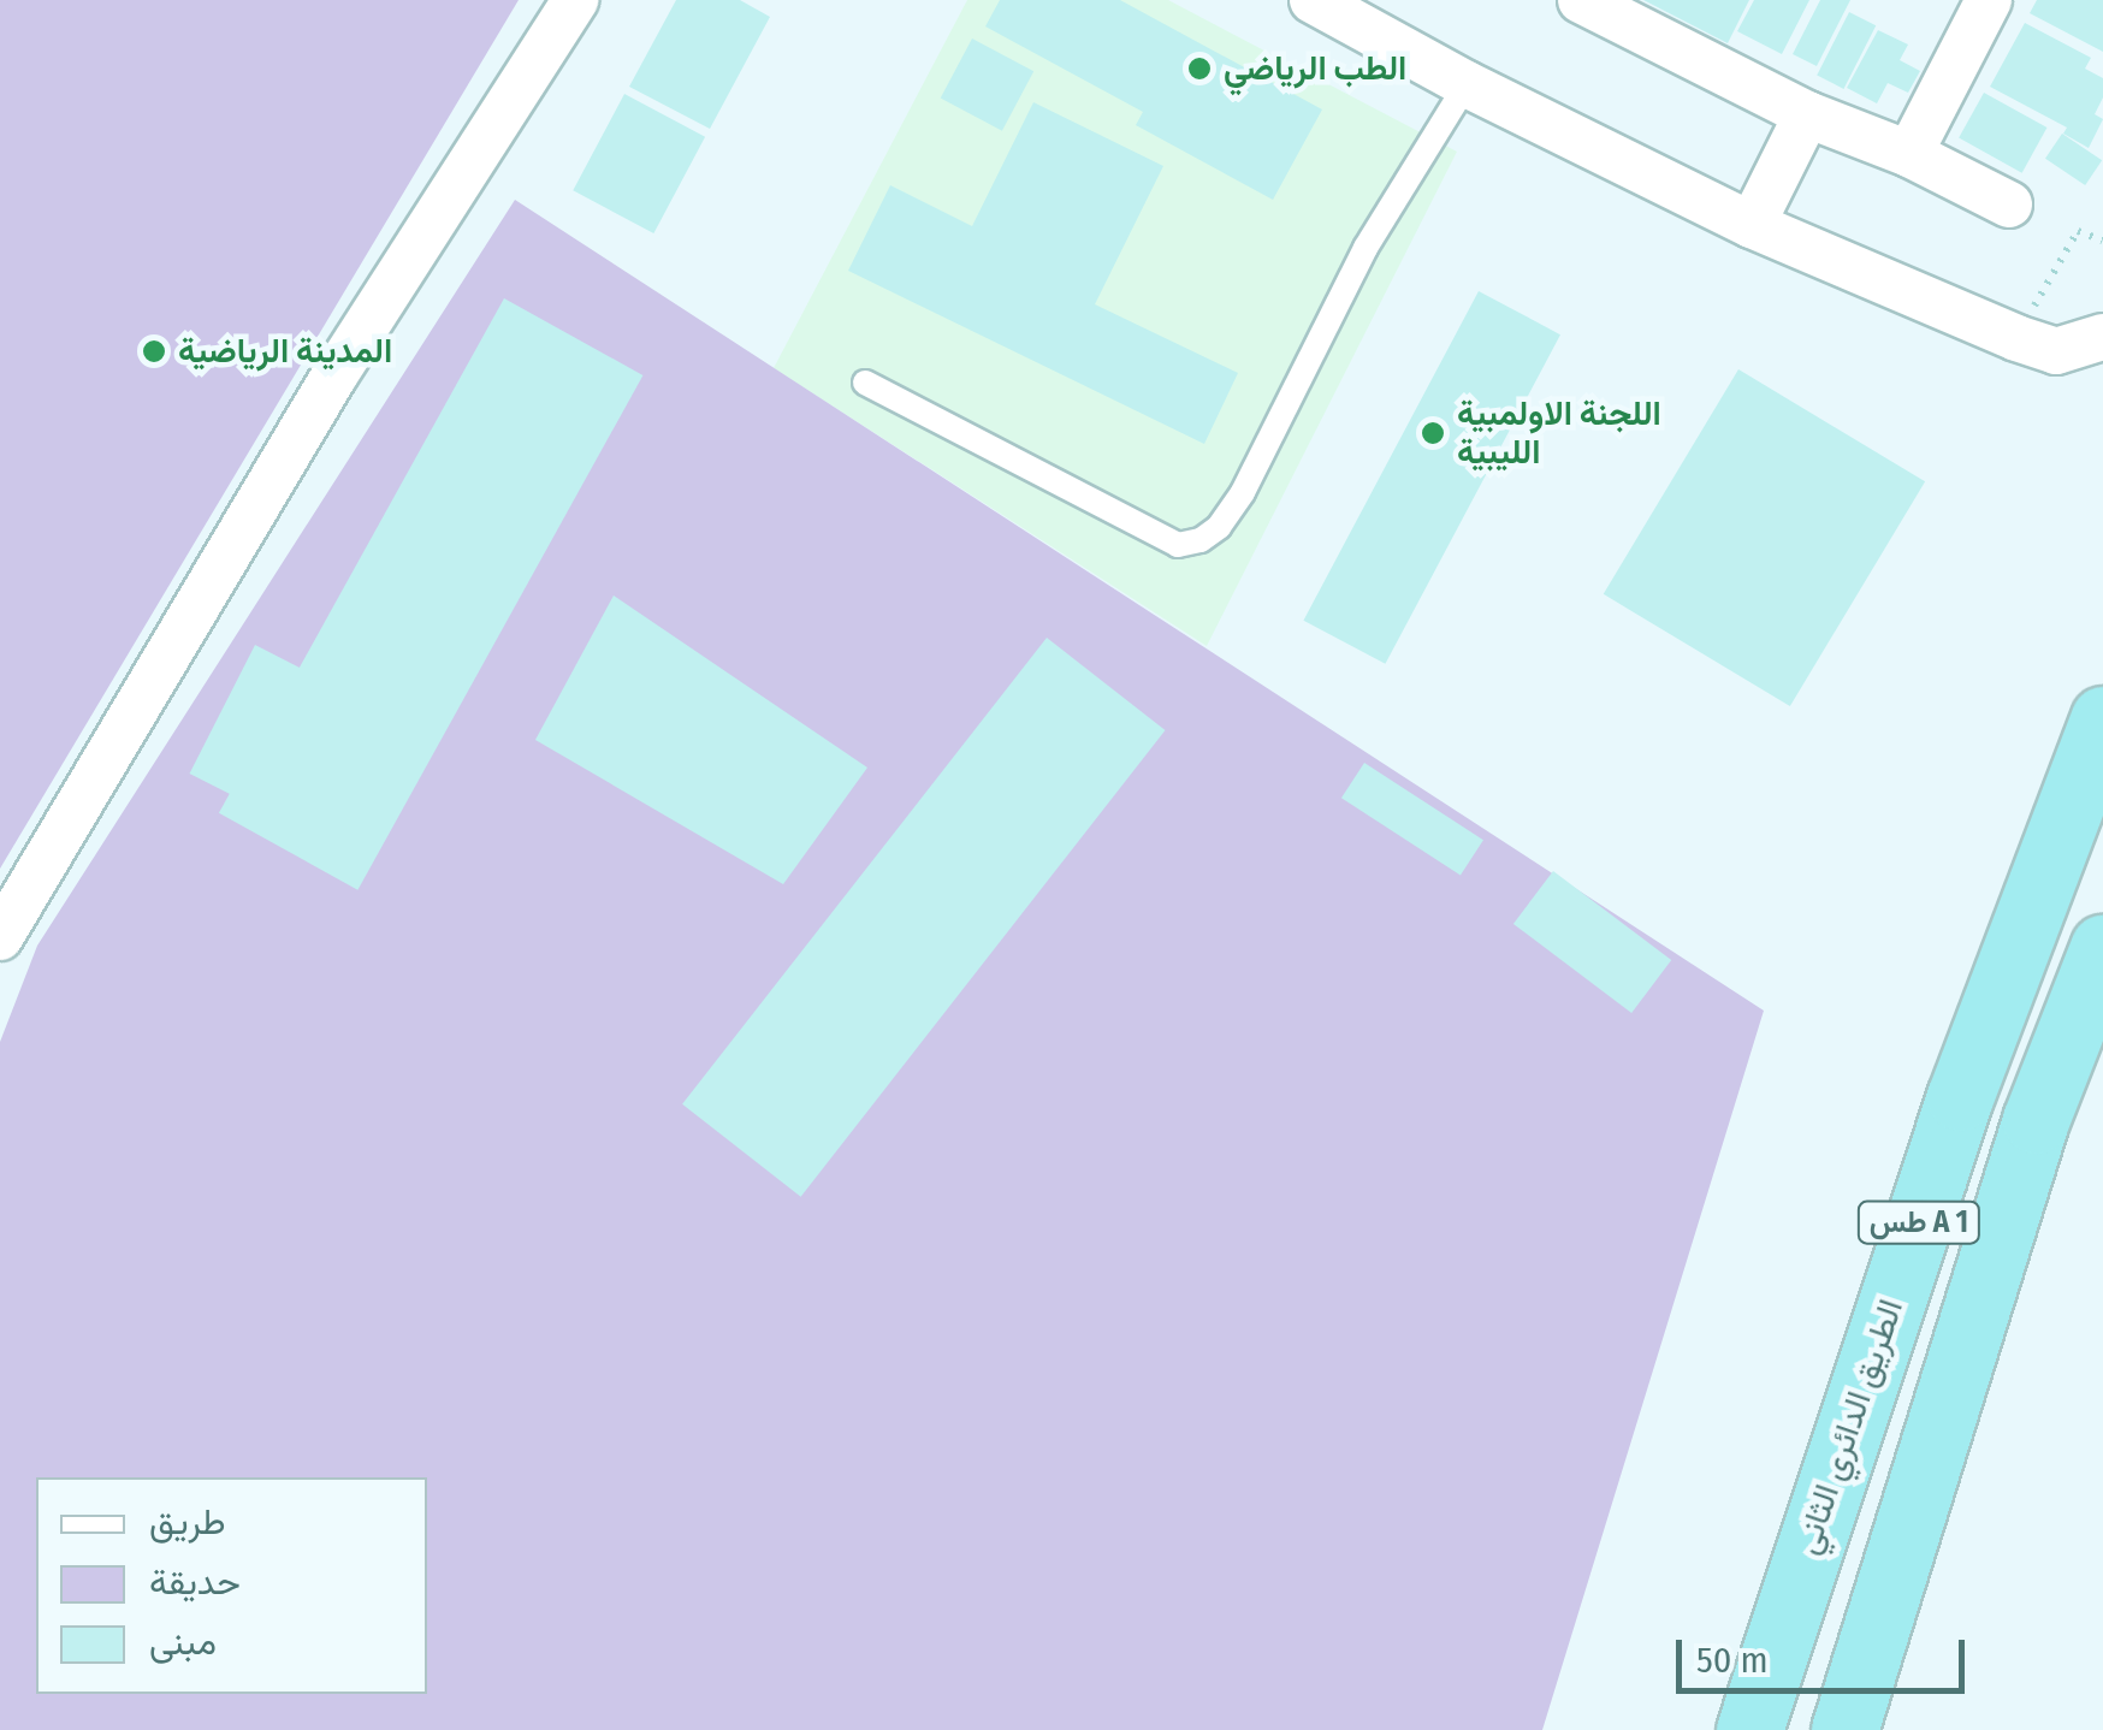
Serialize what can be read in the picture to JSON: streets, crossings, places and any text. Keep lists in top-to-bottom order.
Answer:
{
  "streets": {
    "highway": ["طس A 1", "الطريق الدائري الثاني"]
  },
  "places": ["الطب الرياضي", "المدينة الرياضية", "اللجنة الاولمبية الليبية"],
  "legend": ["طريق", "حديقة", "مبنى"],
  "scale_bar": "50 m"
}
